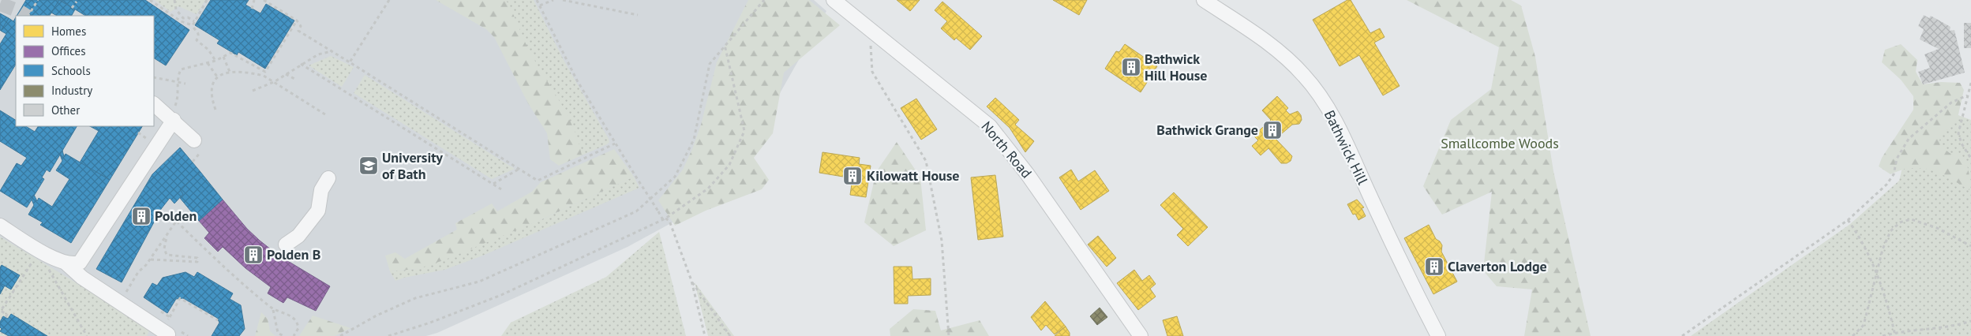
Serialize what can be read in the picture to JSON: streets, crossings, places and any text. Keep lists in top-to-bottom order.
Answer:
{
  "streets": {
    "street": ["Bathwick Hill", "North Road"]
  },
  "parks": ["Smallcombe Woods"],
  "places": {
    "building": [
      "Bathwick Hill House",
      "Bathwick Grange",
      "Kilowatt House",
      "Polden",
      "Polden B",
      "Claverton Lodge"
    ],
    "school or university": ["University of Bath"]
  },
  "legend": [
    "Homes",
    "Offices",
    "Schools",
    "Industry",
    "Other"
  ]
}
